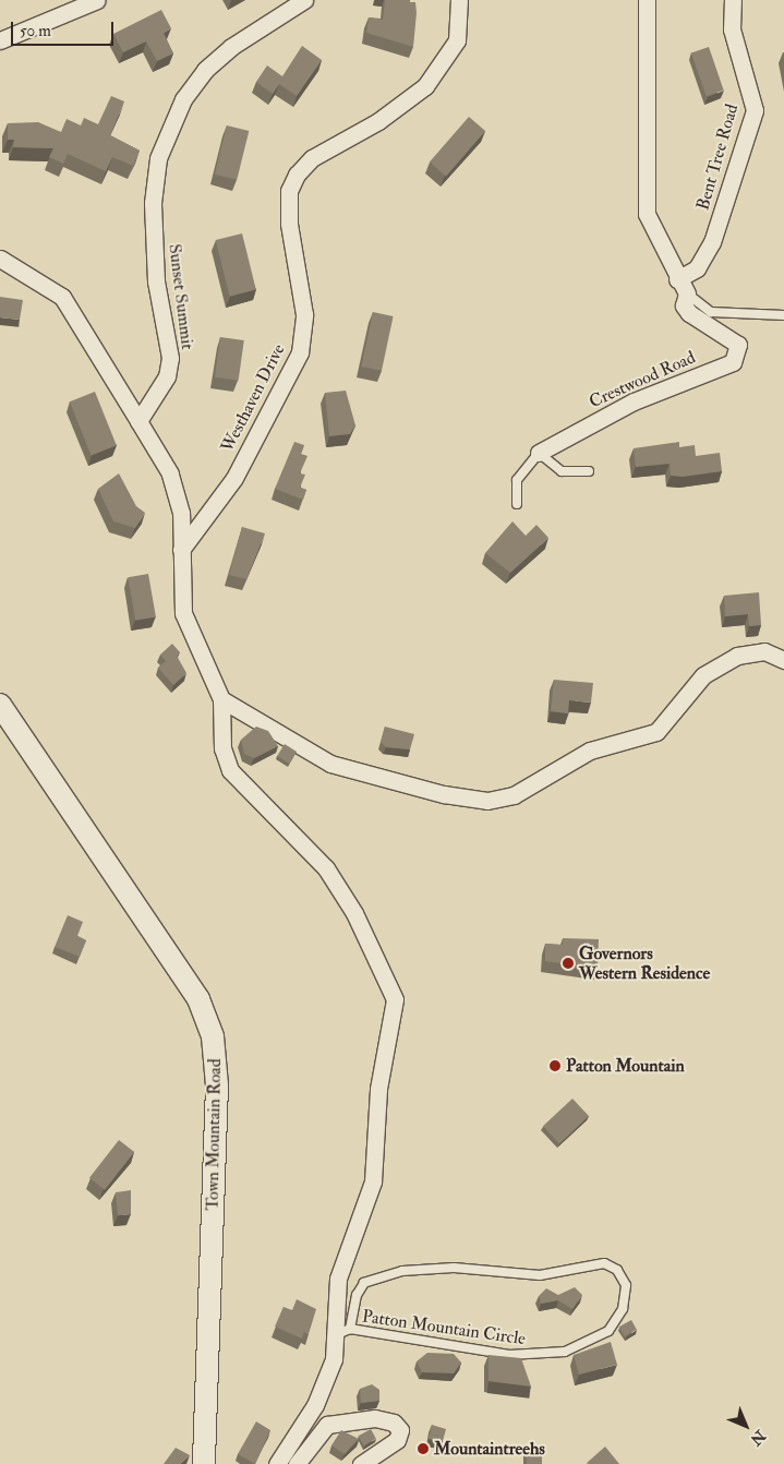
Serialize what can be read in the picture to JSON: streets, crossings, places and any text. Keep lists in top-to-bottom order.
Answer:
{
  "streets": {
    "main road": ["Town Mountain Road"],
    "street": [
      "Bent Tree Road",
      "Sunset Summit",
      "Crestwood Road",
      "Westhaven Drive"
    ],
    "lane": ["Patton Mountain Circle"]
  },
  "crossings": [
    ["Bent Tree Road", "Crestwood Road"]
  ],
  "places": ["Governors Western Residence", "Patton Mountain", "Mountaintreehs"],
  "scale_bar": "50 m",
  "north": "bottom right"
}
